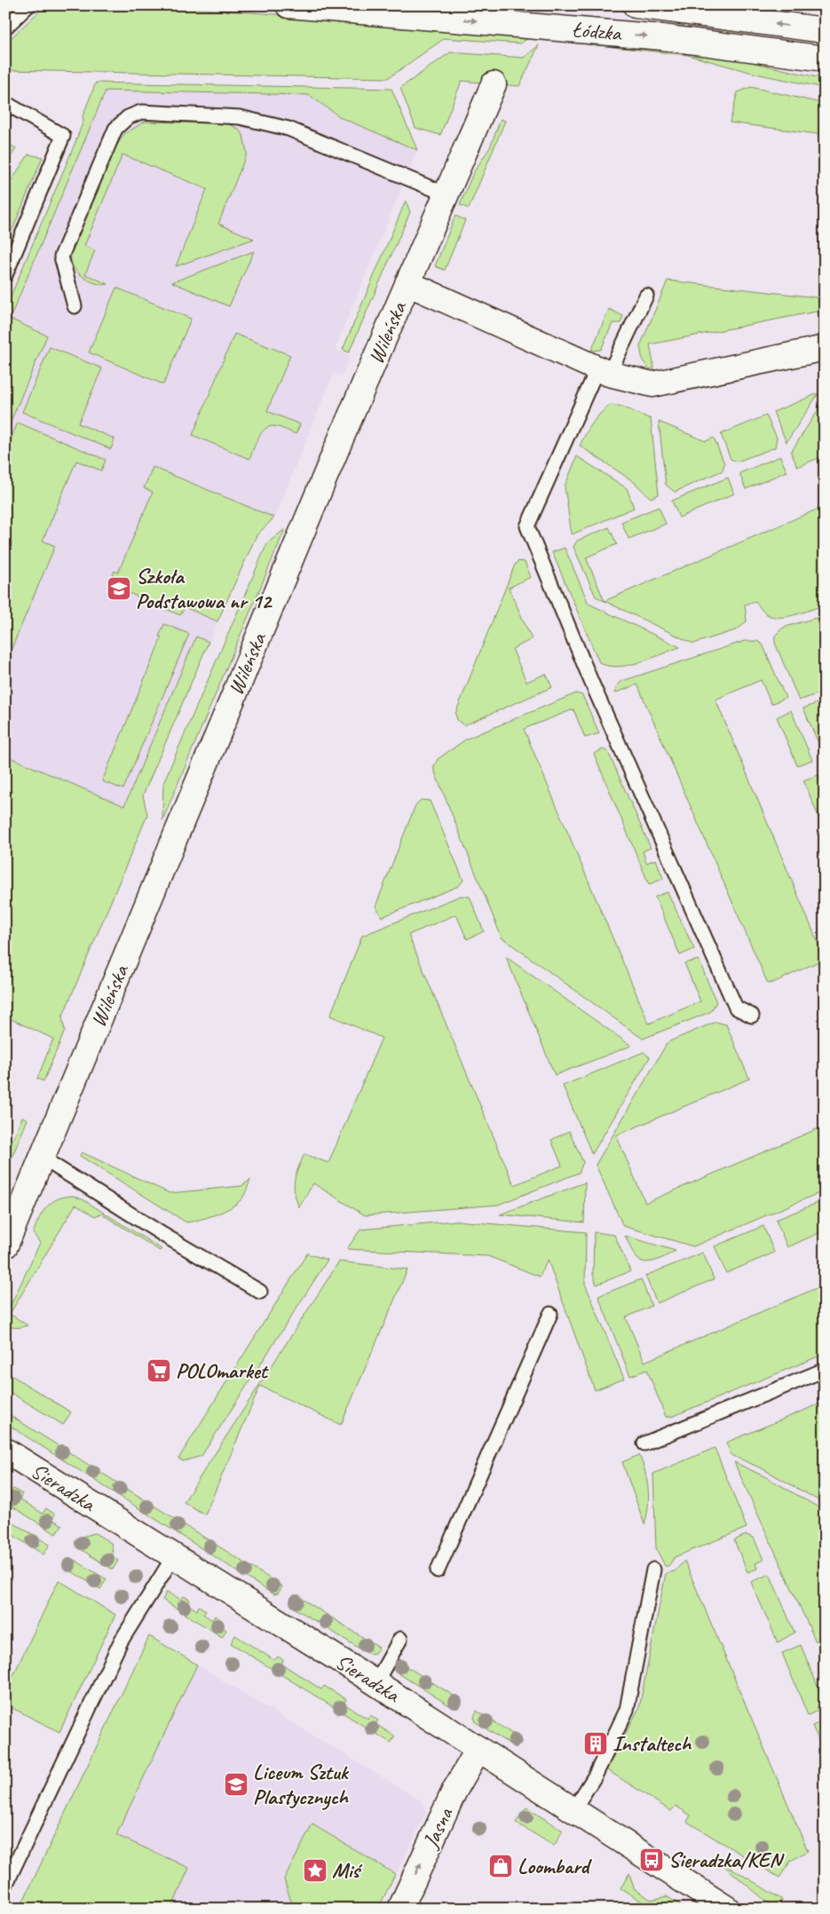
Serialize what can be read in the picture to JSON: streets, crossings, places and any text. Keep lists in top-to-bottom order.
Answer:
{
  "streets": {
    "street": [
      "Łódzka",
      "Wileńska",
      "Sieradzka",
      "Jasna"
    ]
  },
  "crossings": [
    ["Sieradzka", "Jasna"]
  ],
  "one_way": ["Jasna"],
  "places": {
    "school or university": ["Szkoła Podstawowa nr 12", "Liceum Sztuk Plastycznych"],
    "supermarket": ["POLOmarket"],
    "building": ["Instaltech"],
    "bus stop": ["Sieradzka/KEN"],
    "shop": ["Loombard"],
    "place": ["Miś"]
  }
}
